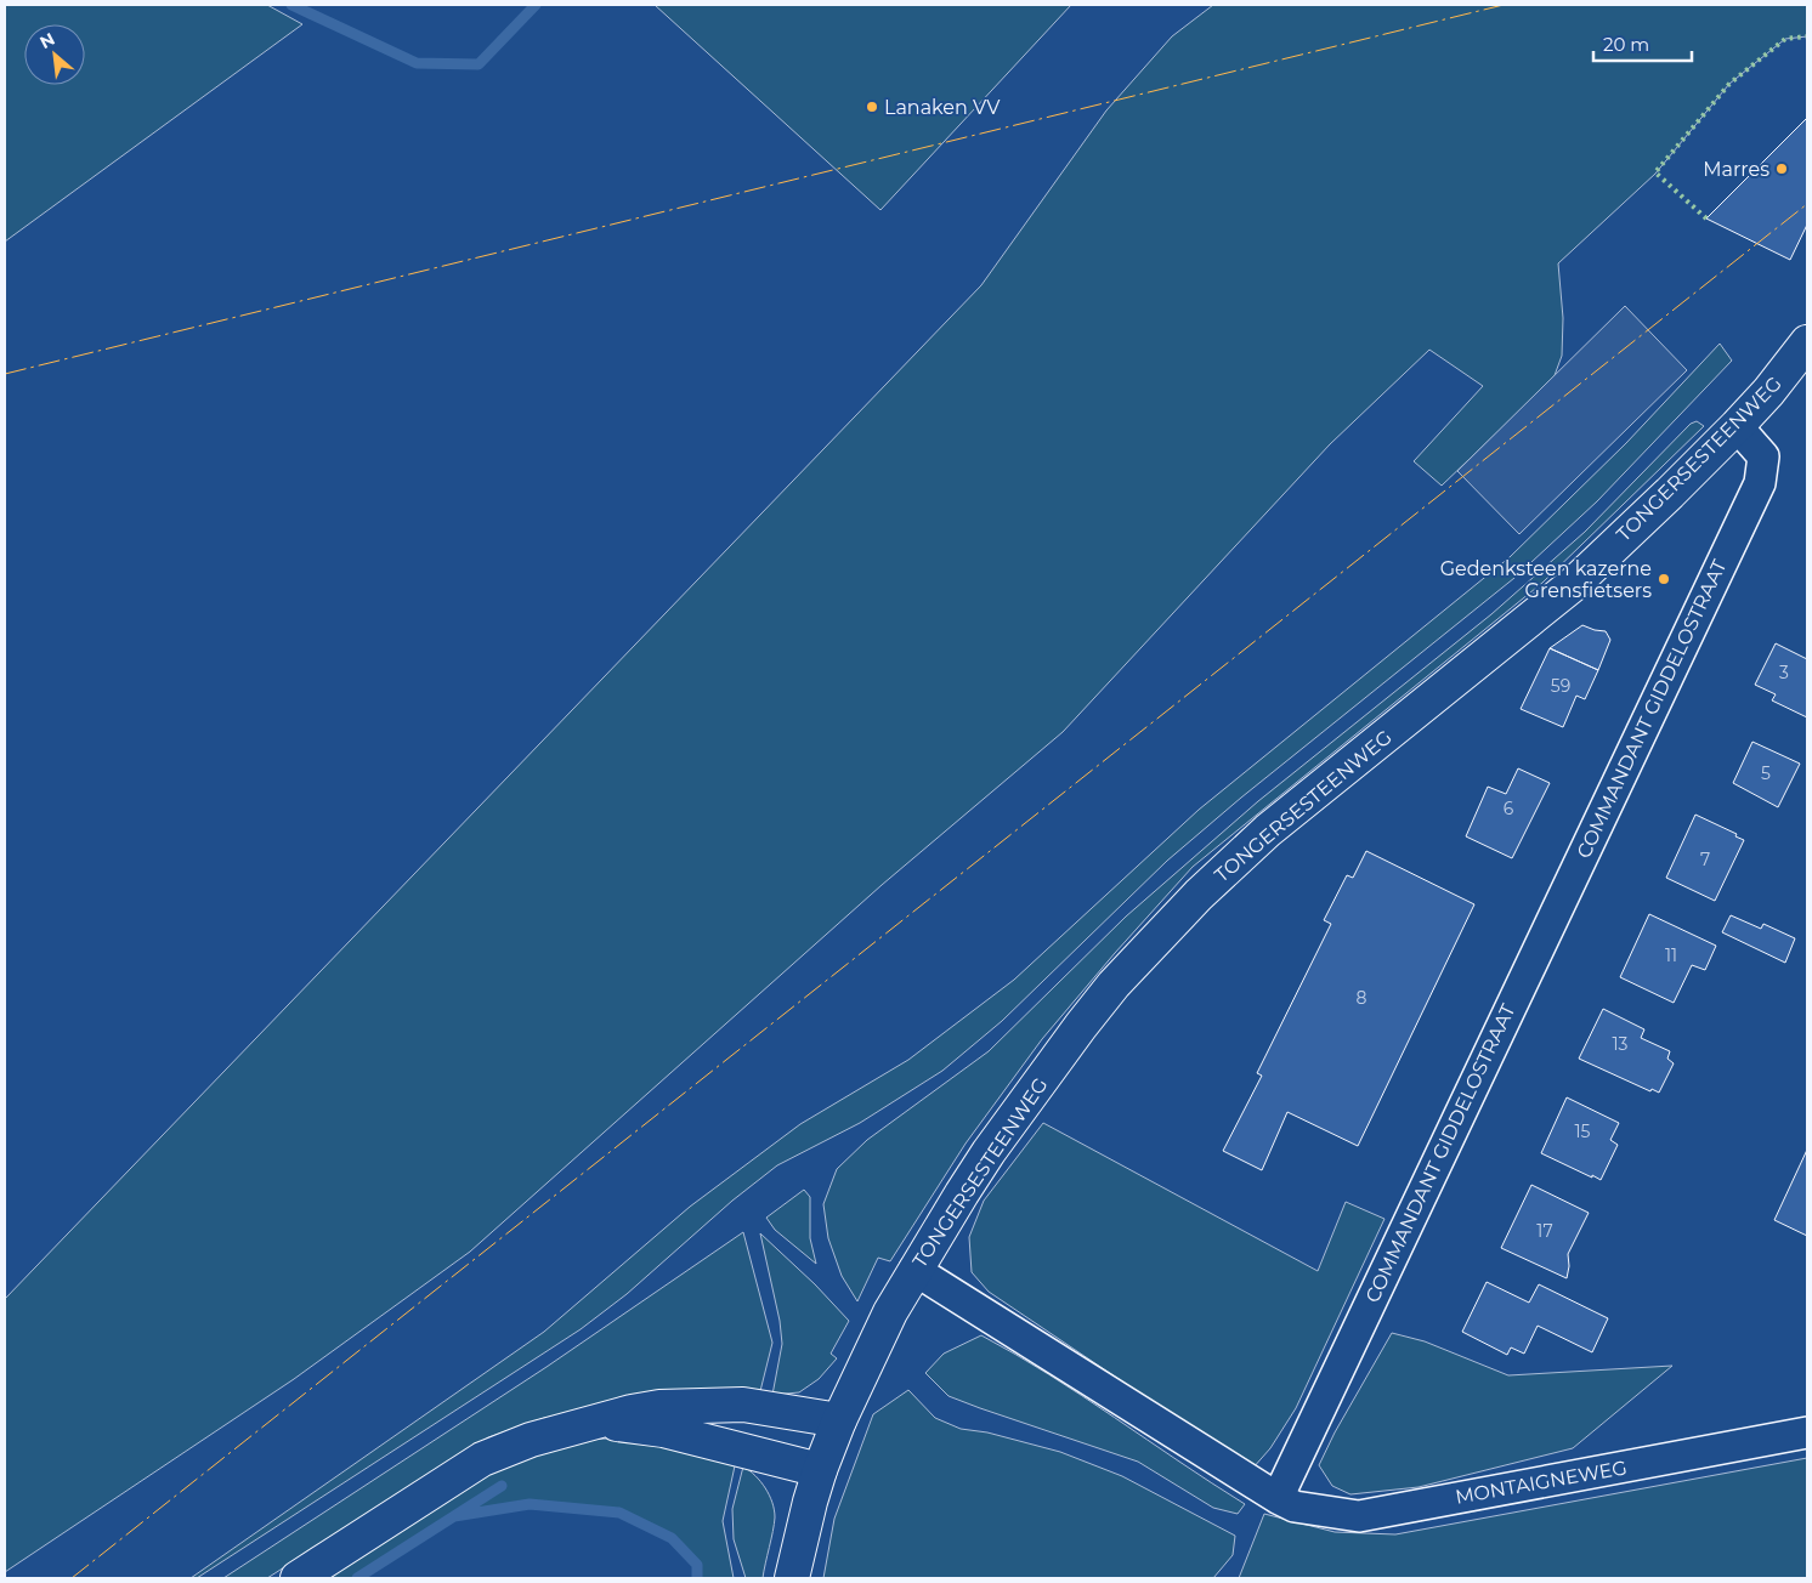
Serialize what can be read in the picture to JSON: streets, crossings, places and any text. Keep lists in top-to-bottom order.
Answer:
{
  "streets": {
    "main road": ["TONGERSESTEENWEG"],
    "street": ["COMMANDANT GIDDELOSTRAAT", "MONTAIGNEWEG"]
  },
  "crossings": [
    ["TONGERSESTEENWEG", "COMMANDANT GIDDELOSTRAAT"],
    ["COMMANDANT GIDDELOSTRAAT", "MONTAIGNEWEG"]
  ],
  "places": ["Lanaken VV", "Marres", "Gedenksteen kazerne Grensfietsers"],
  "house_numbers": [
    "3",
    "59",
    "5",
    "6",
    "7",
    "11",
    "8",
    "13",
    "15",
    "17"
  ],
  "scale_bar": "20 m",
  "north": "top left"
}
